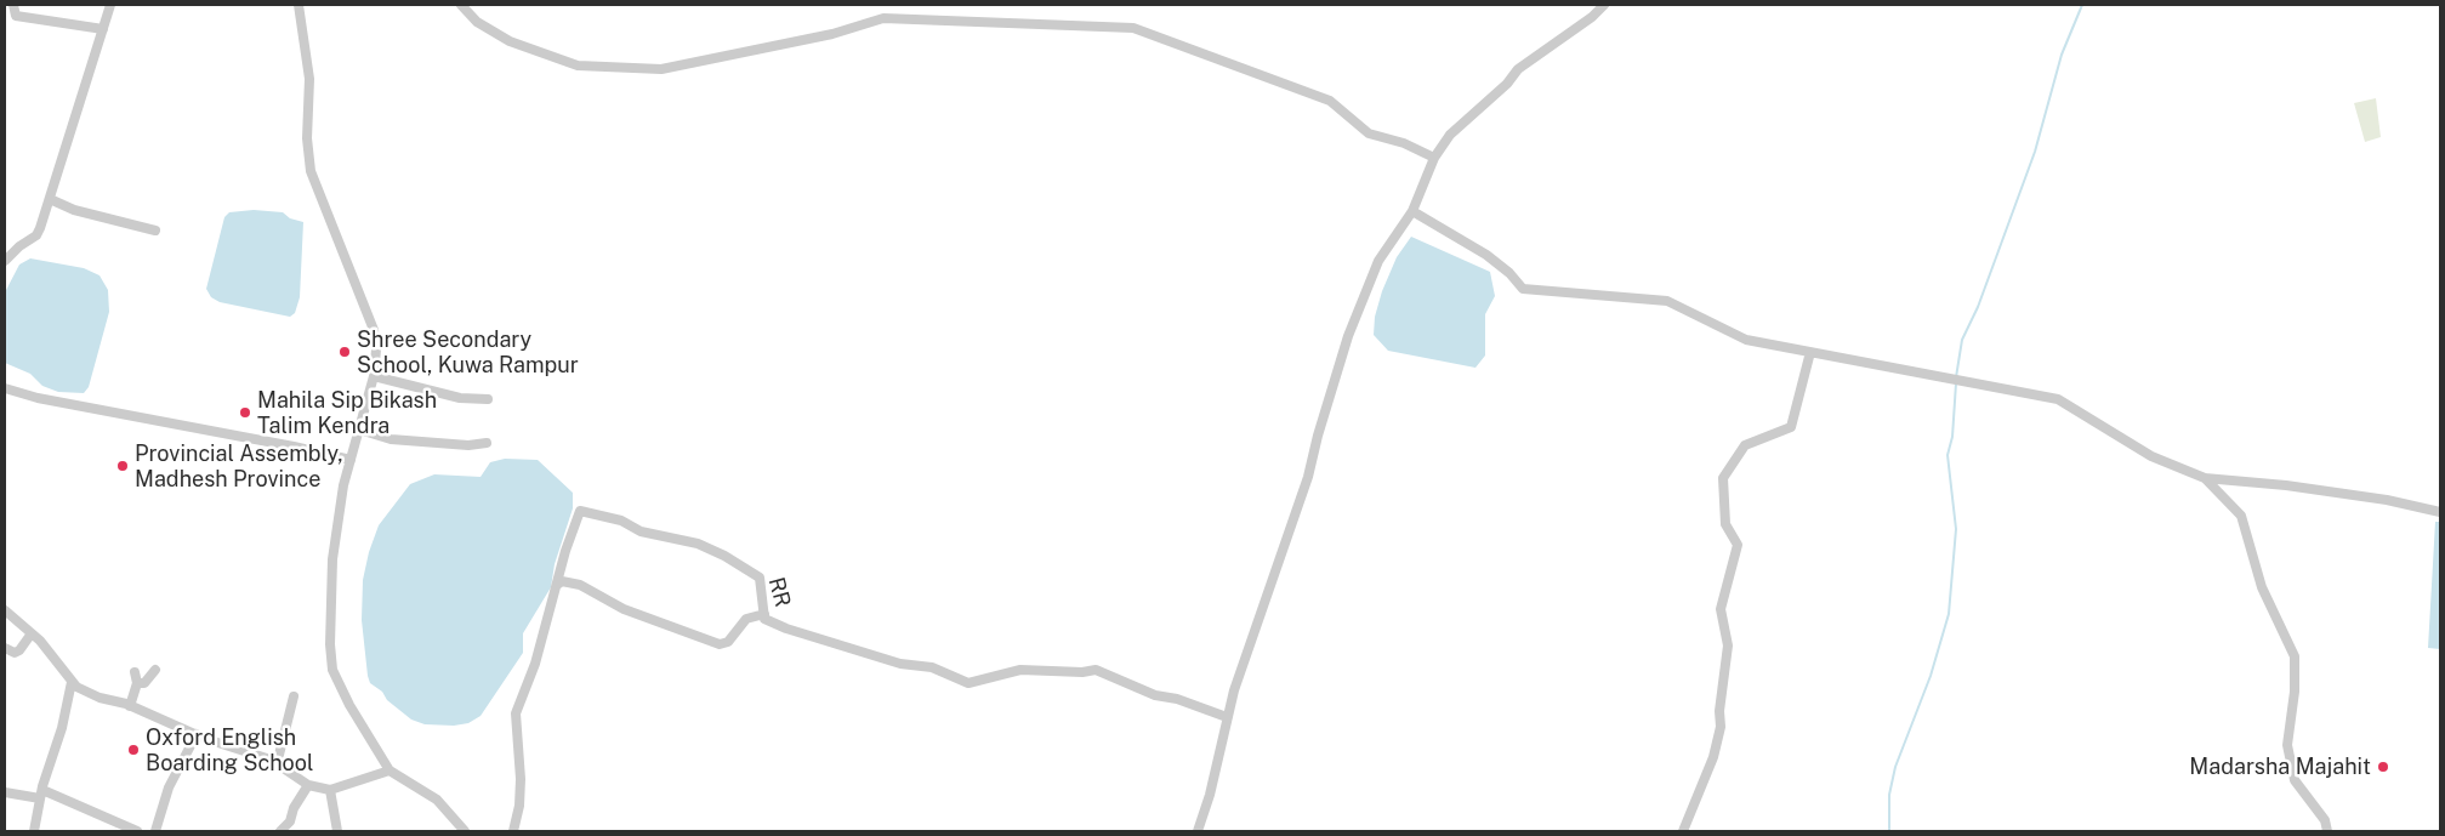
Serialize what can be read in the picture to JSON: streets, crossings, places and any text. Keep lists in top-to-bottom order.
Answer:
{
  "streets": {
    "street": ["RR"]
  },
  "places": [
    "Shree Secondary School, Kuwa Rampur",
    "Mahila Sip Bikash Talim Kendra",
    "Provincial Assembly, Madhesh Province",
    "Oxford English Boarding School",
    "Madarsha Majahit"
  ]
}
